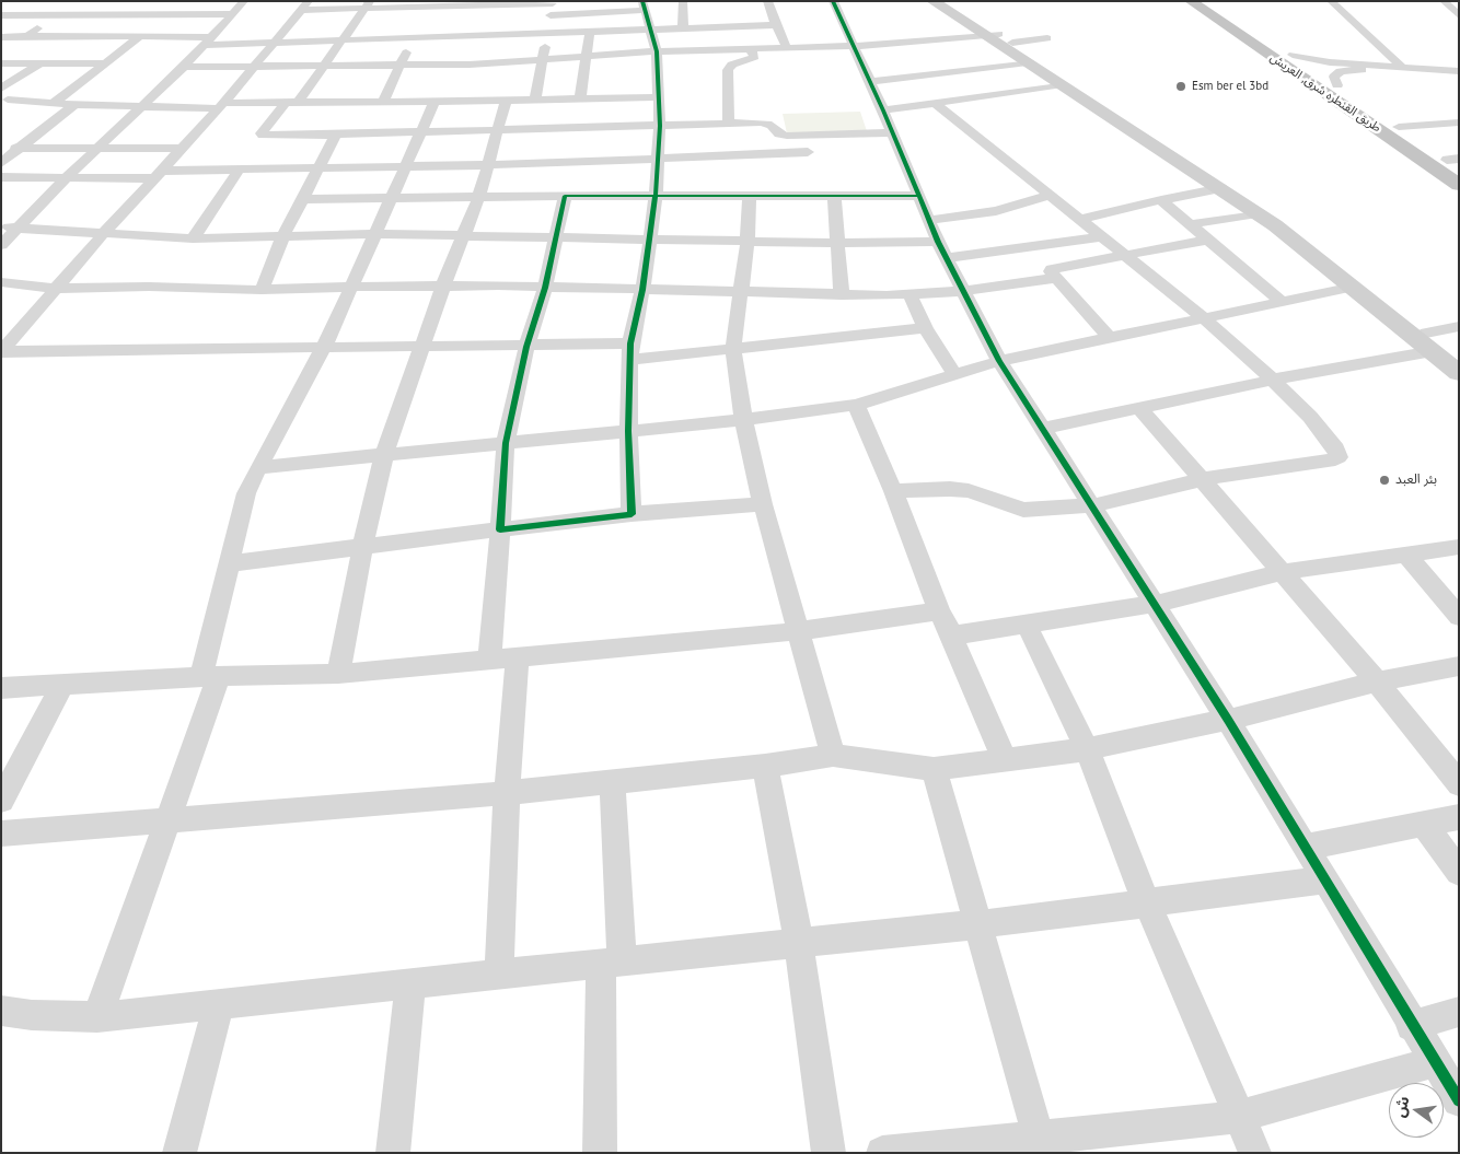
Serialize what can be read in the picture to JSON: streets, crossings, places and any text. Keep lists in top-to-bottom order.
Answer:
{
  "streets": {
    "highway": ["طريق القنطره شرق, العريش"]
  },
  "places": ["Esm ber el 3bd", "بئر العبد"],
  "north": "left"
}
